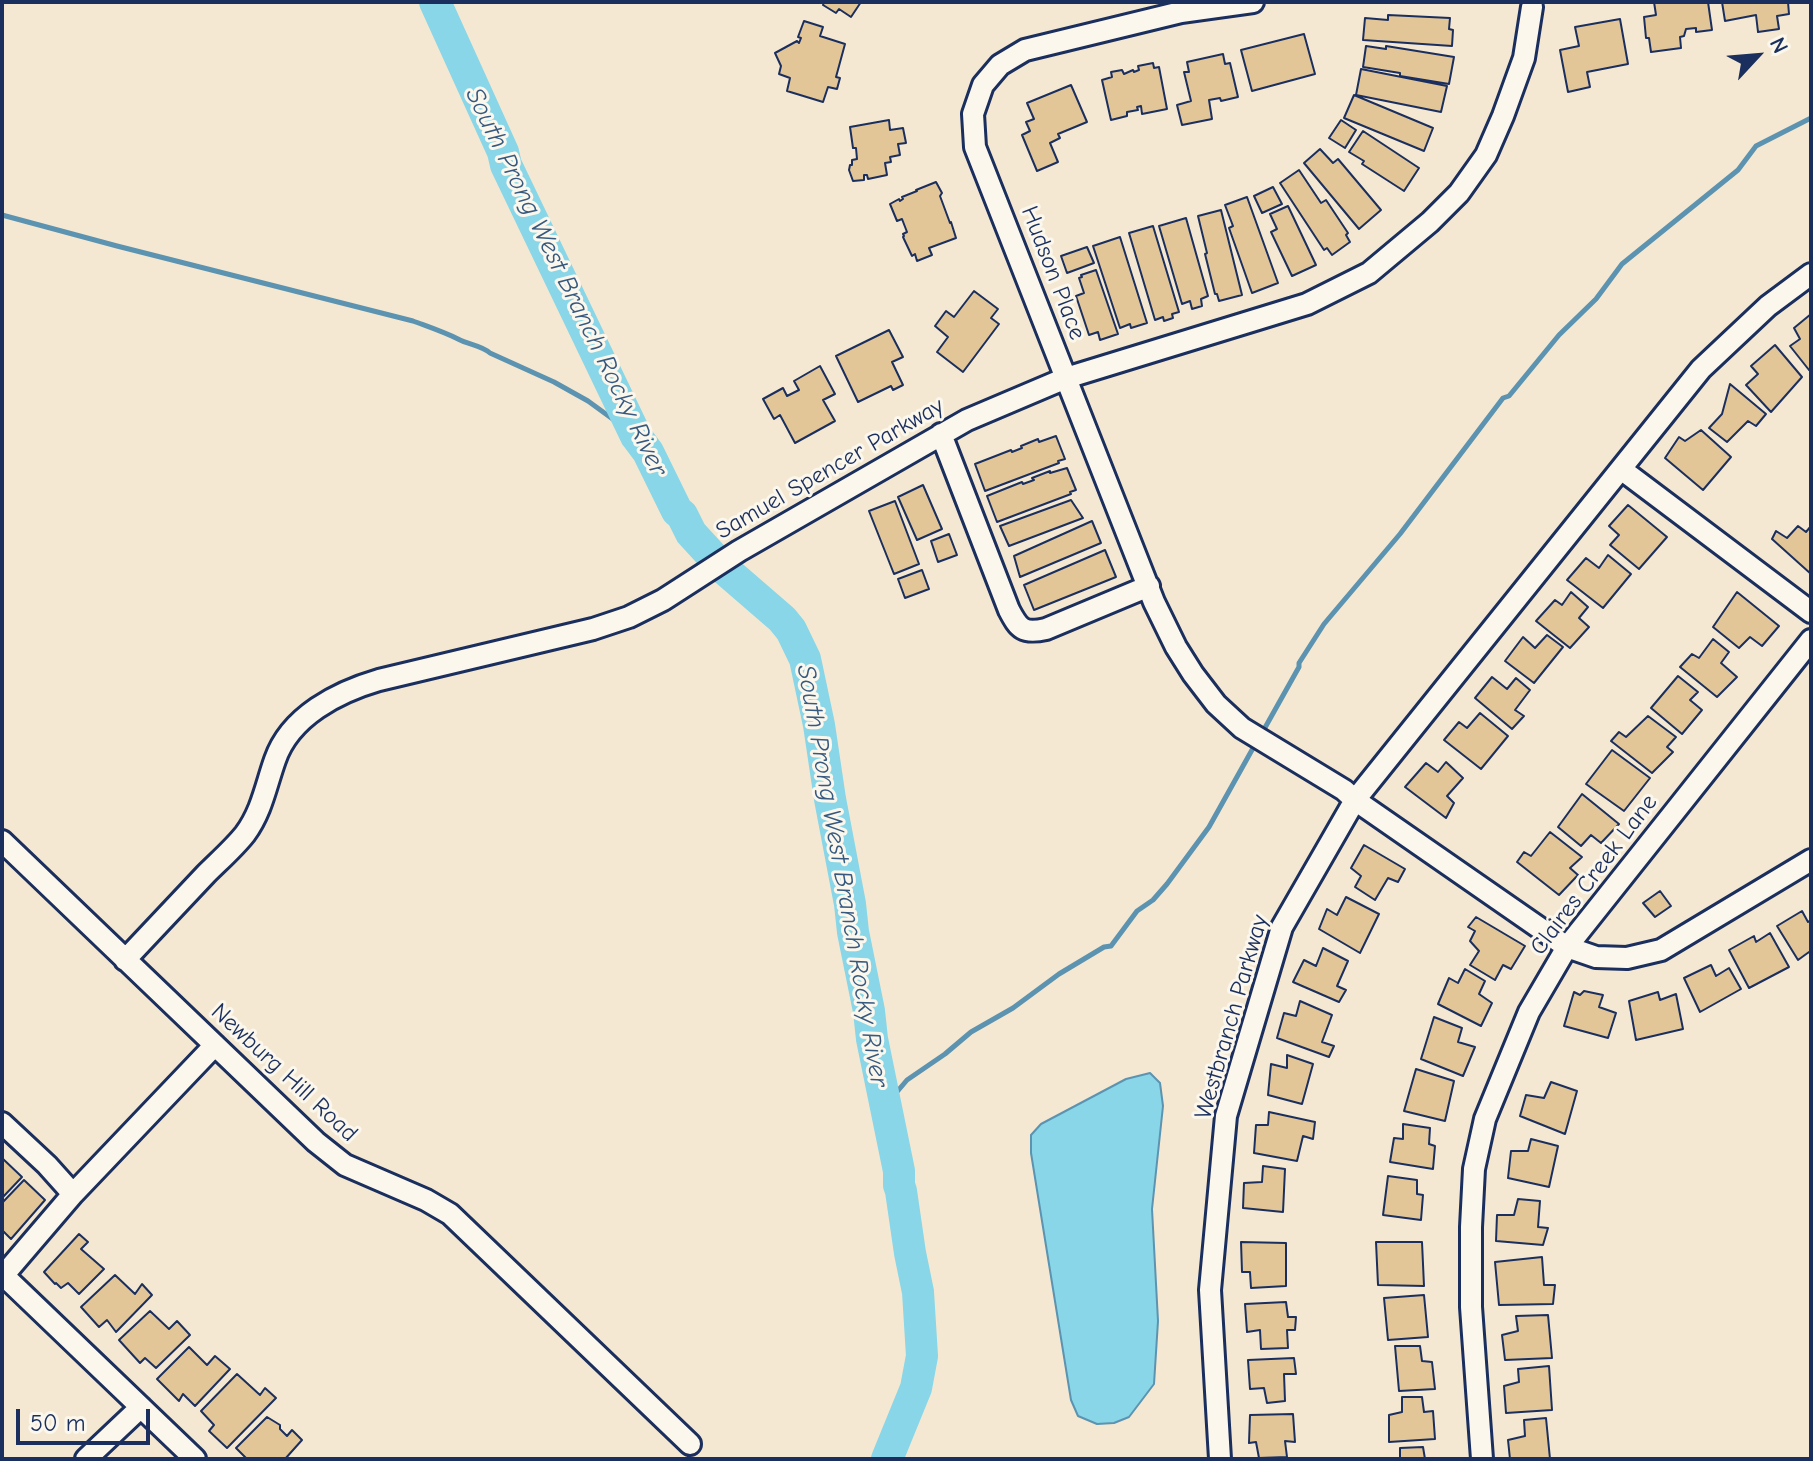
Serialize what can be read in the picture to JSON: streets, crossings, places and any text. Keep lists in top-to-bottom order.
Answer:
{
  "streets": {
    "street": [
      "Hudson Place",
      "Samuel Spencer Parkway",
      "Claires Creek Lane",
      "Westbranch Parkway",
      "Newburg Hill Road"
    ]
  },
  "crossings": [
    ["Hudson Place", "Samuel Spencer Parkway"],
    ["Hudson Place", "Westbranch Parkway"],
    ["Samuel Spencer Parkway", "Newburg Hill Road"]
  ],
  "water": ["South Prong West Branch Rocky River"],
  "scale_bar": "50 m",
  "north": "top right"
}
